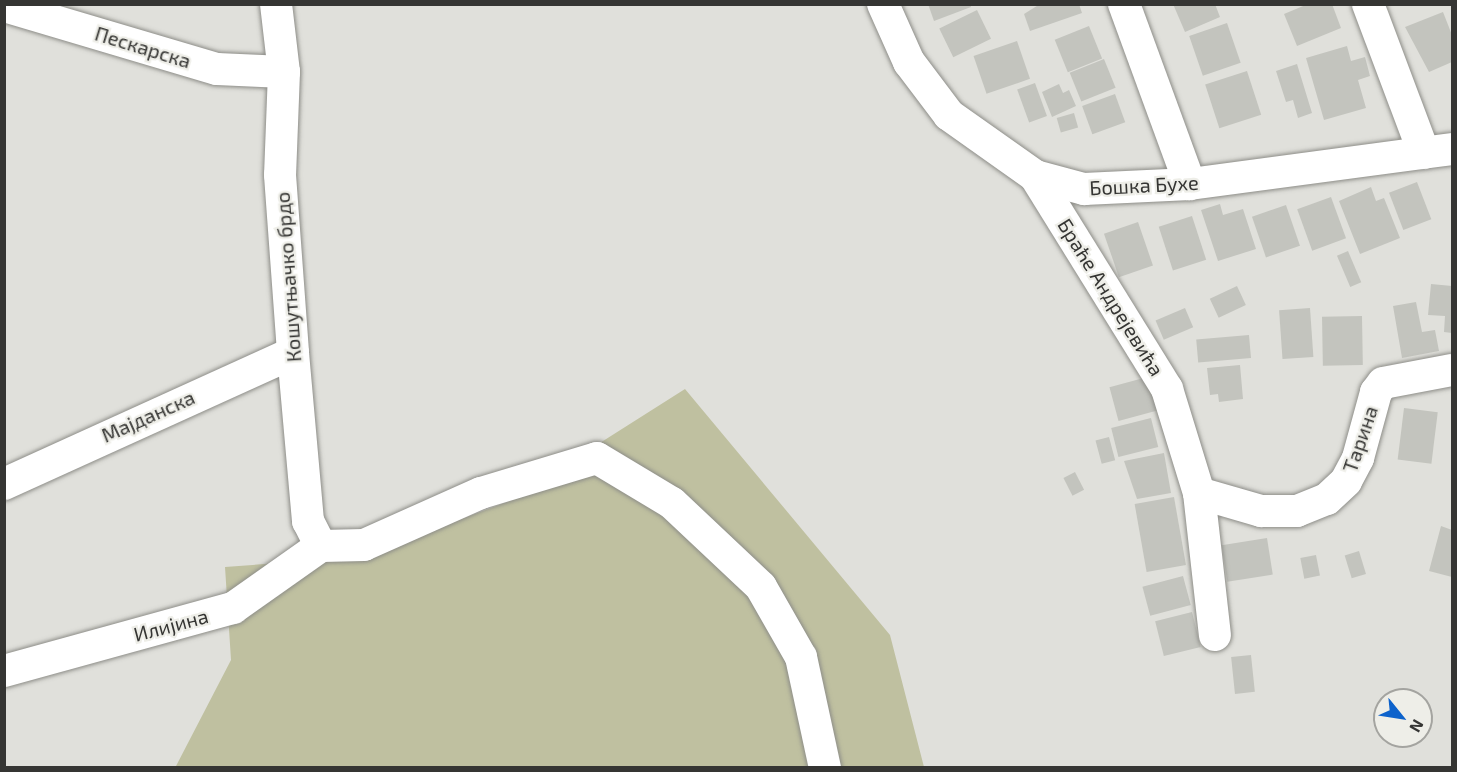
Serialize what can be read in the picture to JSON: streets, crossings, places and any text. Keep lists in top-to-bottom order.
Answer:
{
  "streets": {
    "street": [
      "Пескарска",
      "Бошка Бухе",
      "Кошутњачко брдо",
      "Браће Андрејевића",
      "Мајданска",
      "Тарина",
      "Илијина"
    ]
  },
  "crossings": [
    ["Пескарска", "Кошутњачко брдо"],
    ["Бошка Бухе", "Браће Андрејевића"],
    ["Кошутњачко брдо", "Мајданска"],
    ["Кошутњачко брдо", "Илијина"],
    ["Браће Андрејевића", "Тарина"]
  ],
  "north": "bottom right"
}
